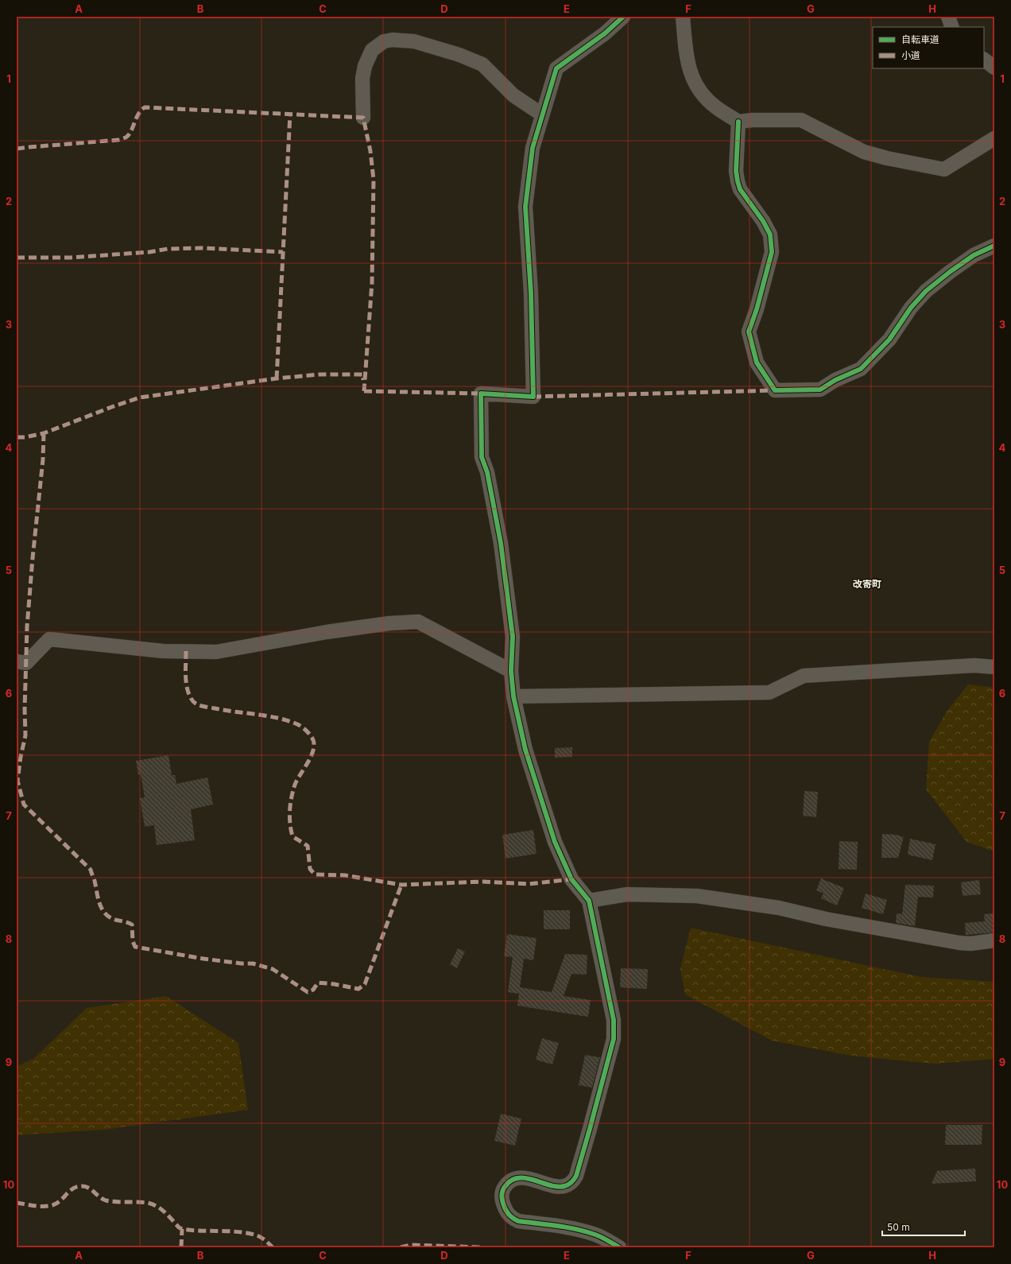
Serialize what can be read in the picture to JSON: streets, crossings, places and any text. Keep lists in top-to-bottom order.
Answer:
{
  "districts": ["改寄町"],
  "legend": ["自転車道", "小道"],
  "scale_bar": "50 m",
  "grid": {
    "columns": [
      "A",
      "B",
      "C",
      "D",
      "E",
      "F",
      "G",
      "H"
    ],
    "rows": [
      "1",
      "2",
      "3",
      "4",
      "5",
      "6",
      "7",
      "8",
      "9",
      "10"
    ]
  }
}
